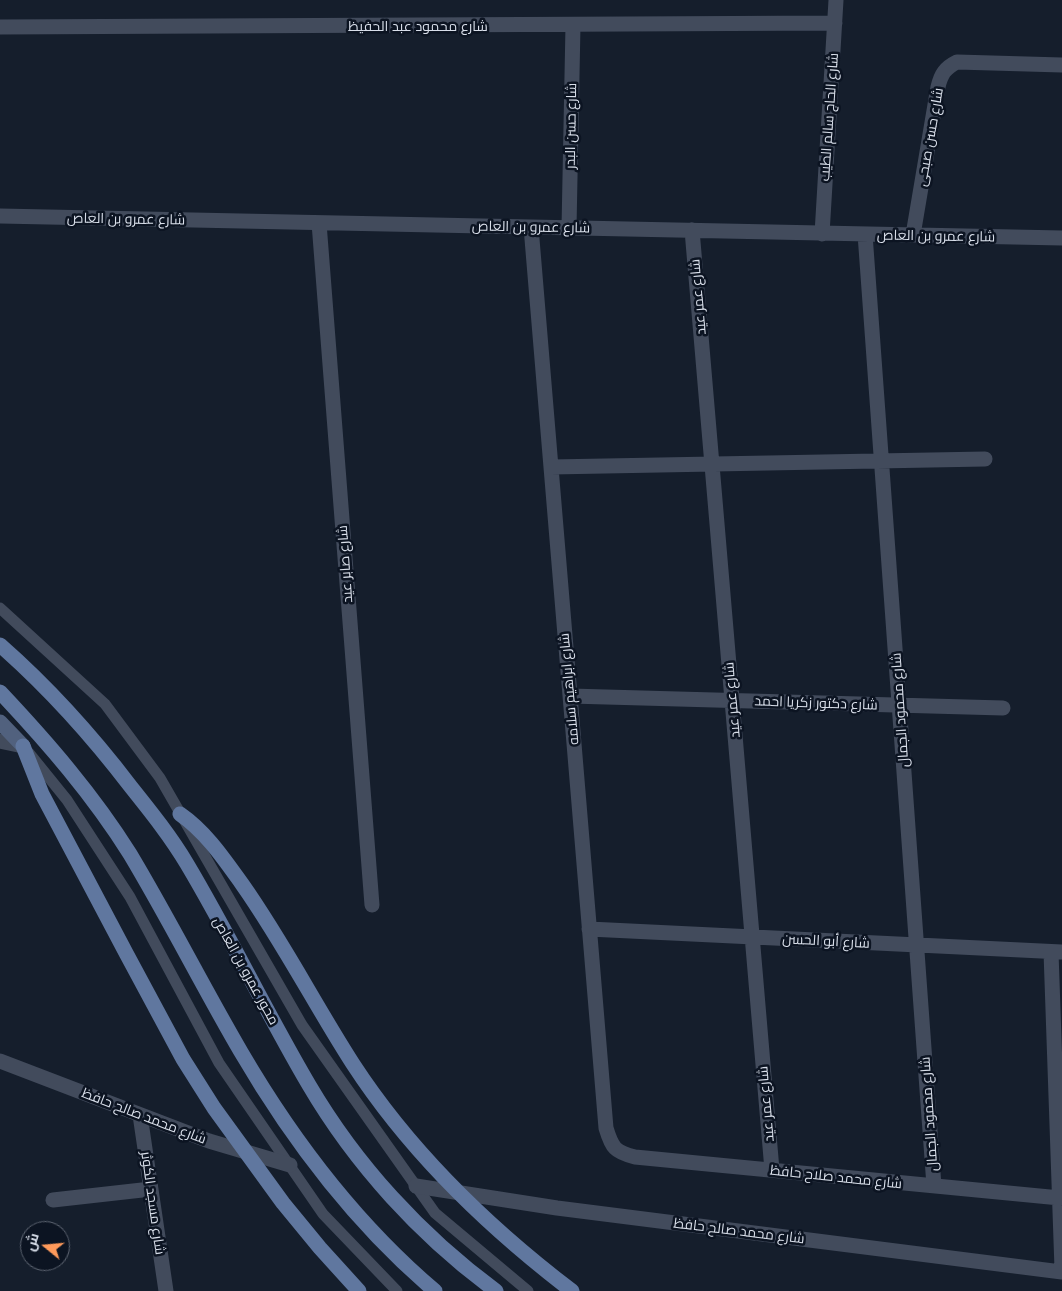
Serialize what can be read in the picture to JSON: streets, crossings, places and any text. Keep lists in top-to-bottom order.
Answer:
{
  "streets": {
    "main road": ["محور عمرو بن العاص"],
    "street": [
      "شارع محمود عبد الحفيظ",
      "شارع الحاج سالم الطيب",
      "شارع حسن البدر",
      "شارع حسن صبحى",
      "شارع عمرو بن العاص",
      "شارع عمر عيد",
      "شارع صابر عيد",
      "شارع ابراهيم سلامه",
      "شارع دكتور زكريا احمد",
      "شارع محمود الجمال",
      "شارع أبو الحسن",
      "شارع محمد صالح حافظ",
      "شارع محمد صلاح حافظ",
      "شارع مسجد الكوثر"
    ]
  },
  "crossings": [
    ["شارع محمود عبد الحفيظ", "شارع الحاج سالم الطيب"],
    ["شارع محمود عبد الحفيظ", "شارع حسن البدر"],
    ["شارع الحاج سالم الطيب", "شارع عمرو بن العاص"],
    ["شارع حسن البدر", "شارع عمرو بن العاص"],
    ["شارع حسن صبحى", "شارع عمرو بن العاص"],
    ["شارع عمرو بن العاص", "شارع عمر عيد"],
    ["شارع عمرو بن العاص", "شارع صابر عيد"],
    ["شارع عمرو بن العاص", "شارع ابراهيم سلامه"],
    ["شارع عمرو بن العاص", "شارع محمود الجمال"],
    ["شارع عمر عيد", "شارع دكتور زكريا احمد"],
    ["شارع عمر عيد", "شارع أبو الحسن"],
    ["شارع عمر عيد", "شارع محمد صلاح حافظ"],
    ["شارع ابراهيم سلامه", "شارع دكتور زكريا احمد"],
    ["شارع ابراهيم سلامه", "شارع أبو الحسن"],
    ["شارع ابراهيم سلامه", "شارع محمد صلاح حافظ"],
    ["شارع دكتور زكريا احمد", "شارع محمود الجمال"],
    ["شارع محمود الجمال", "شارع أبو الحسن"],
    ["شارع محمود الجمال", "شارع محمد صلاح حافظ"],
    ["شارع محمد صالح حافظ", "شارع مسجد الكوثر"]
  ],
  "north": "left"
}
